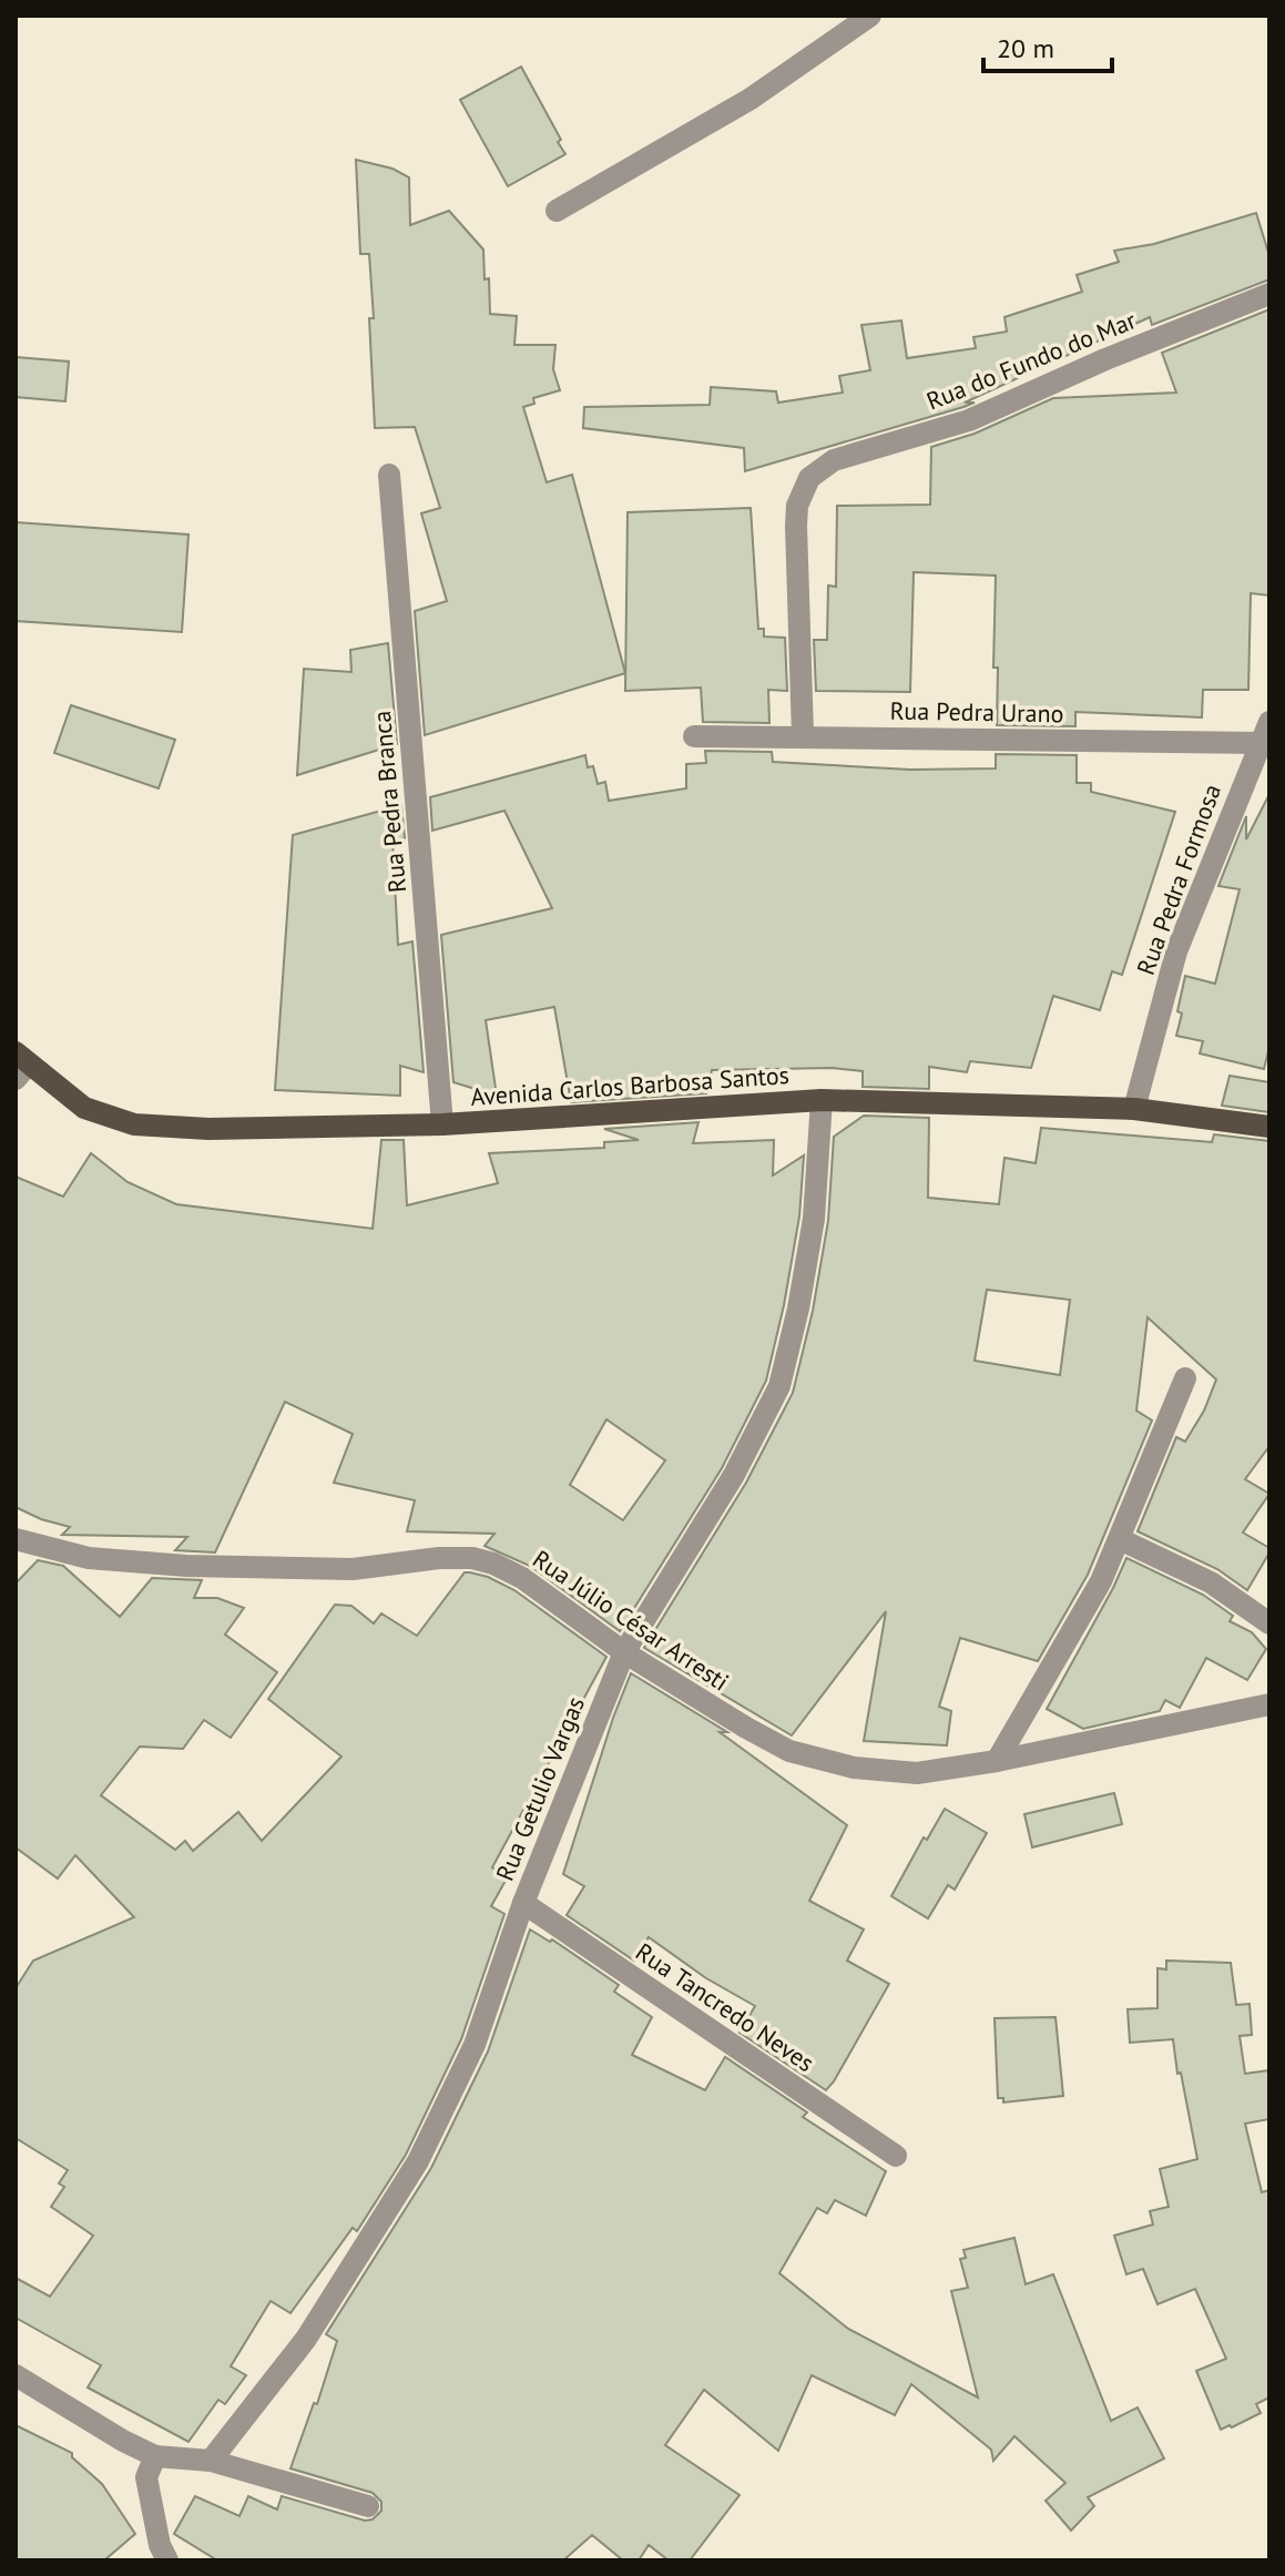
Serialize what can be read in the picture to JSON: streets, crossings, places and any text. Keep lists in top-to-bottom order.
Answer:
{
  "streets": {
    "main road": ["Avenida Carlos Barbosa Santos"],
    "street": [
      "Rua do Fundo do Mar",
      "Rua Pedra Urano",
      "Rua Pedra Branca",
      "Rua Pedra Formosa",
      "Rua Júlio César Arresti",
      "Rua Getulio Vargas",
      "Rua Tancredo Neves"
    ]
  },
  "crossings": [
    ["Rua do Fundo do Mar", "Rua Pedra Urano"],
    ["Rua Pedra Urano", "Rua Pedra Formosa"],
    ["Rua Pedra Branca", "Avenida Carlos Barbosa Santos"],
    ["Rua Pedra Formosa", "Avenida Carlos Barbosa Santos"],
    ["Avenida Carlos Barbosa Santos", "Rua Getulio Vargas"],
    ["Rua Júlio César Arresti", "Rua Getulio Vargas"],
    ["Rua Getulio Vargas", "Rua Tancredo Neves"]
  ],
  "scale_bar": "20 m"
}
